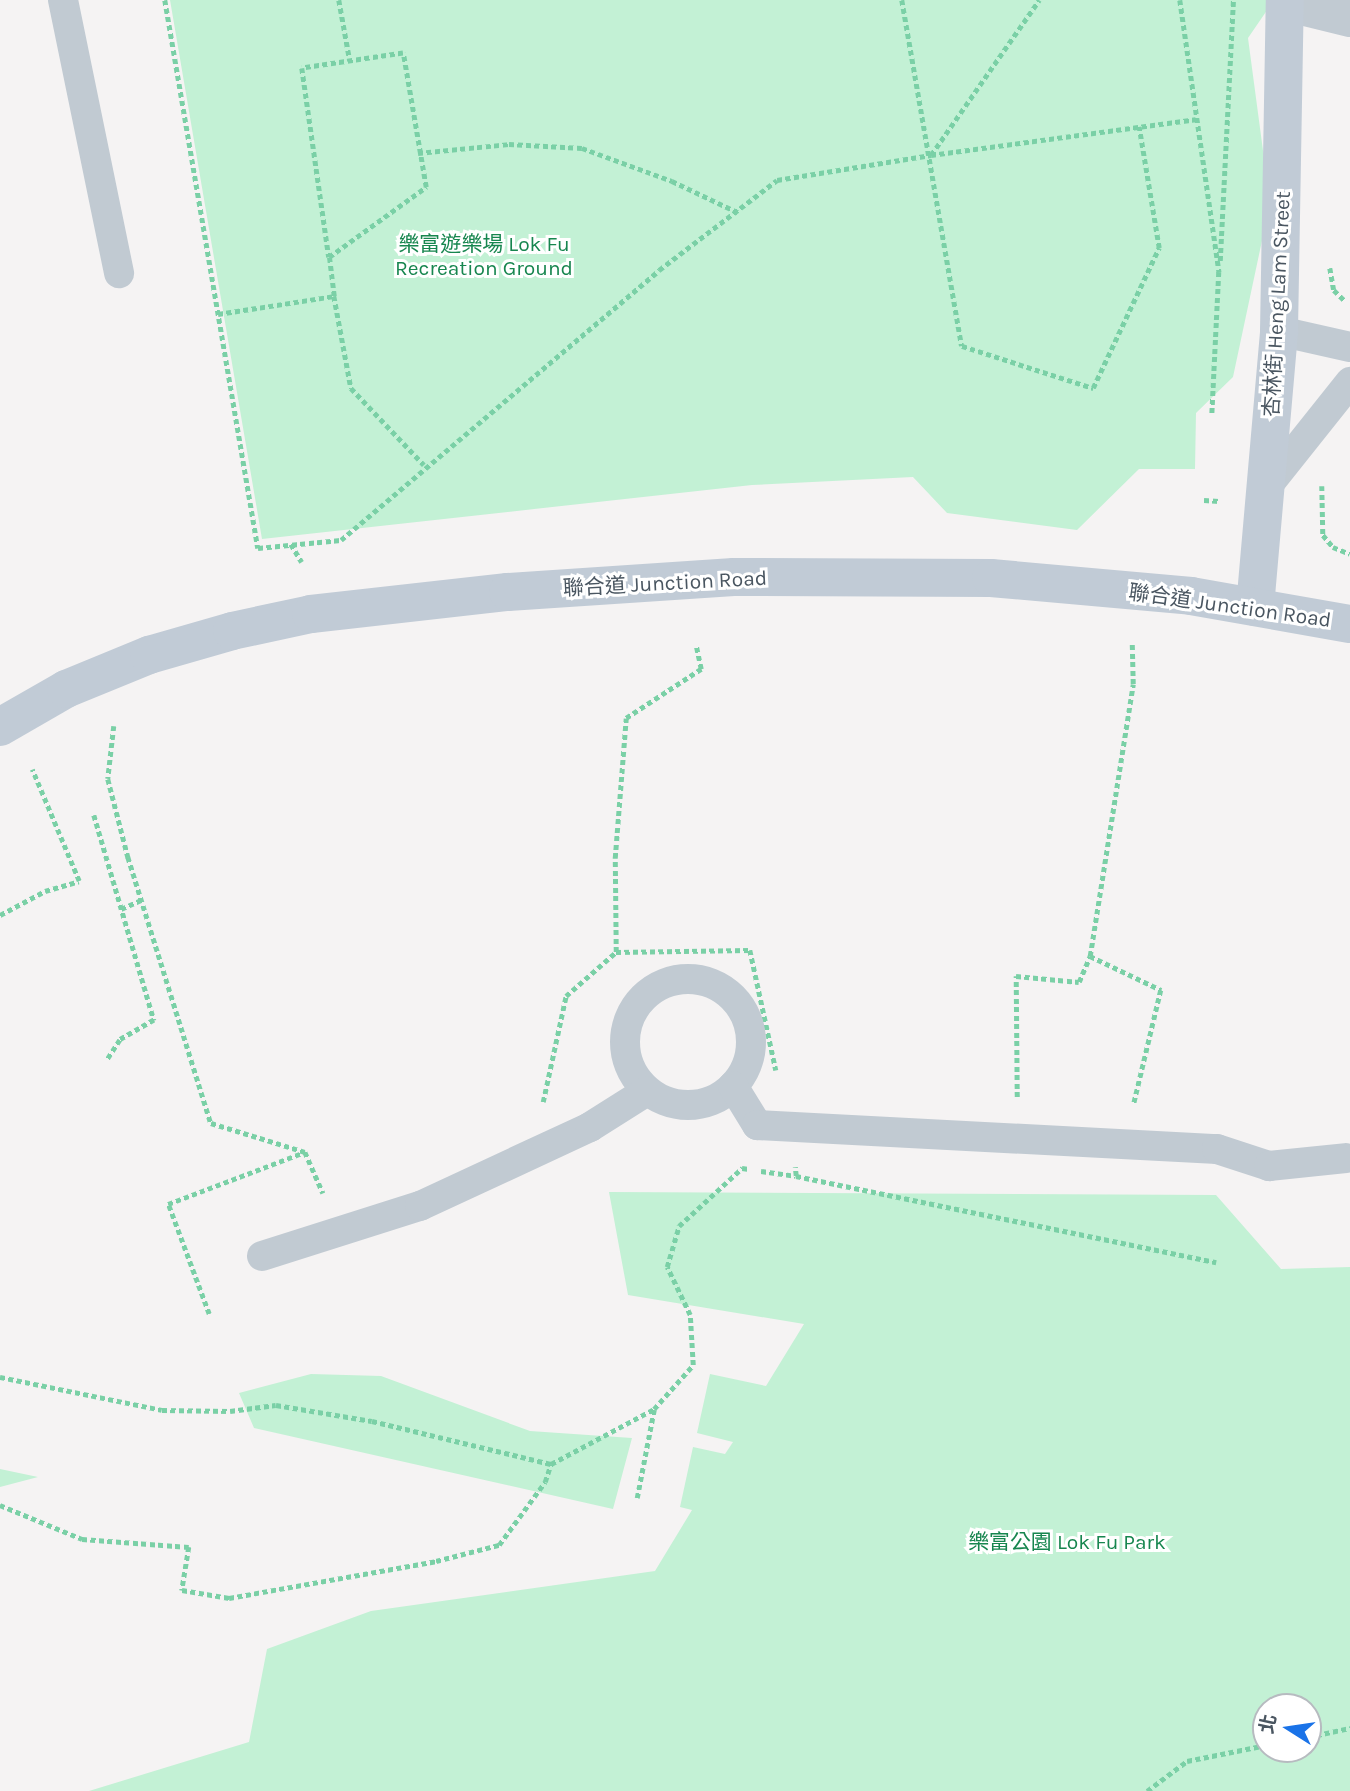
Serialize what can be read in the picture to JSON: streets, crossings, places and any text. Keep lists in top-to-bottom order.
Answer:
{
  "streets": {
    "main road": ["杏林街 Heng Lam Street", "聯合道 Junction Road"]
  },
  "crossings": [
    ["杏林街 Heng Lam Street", "聯合道 Junction Road"]
  ],
  "parks": ["樂富遊樂場 Lok Fu Recreation Ground", "樂富公園 Lok Fu Park"],
  "north": "left"
}
